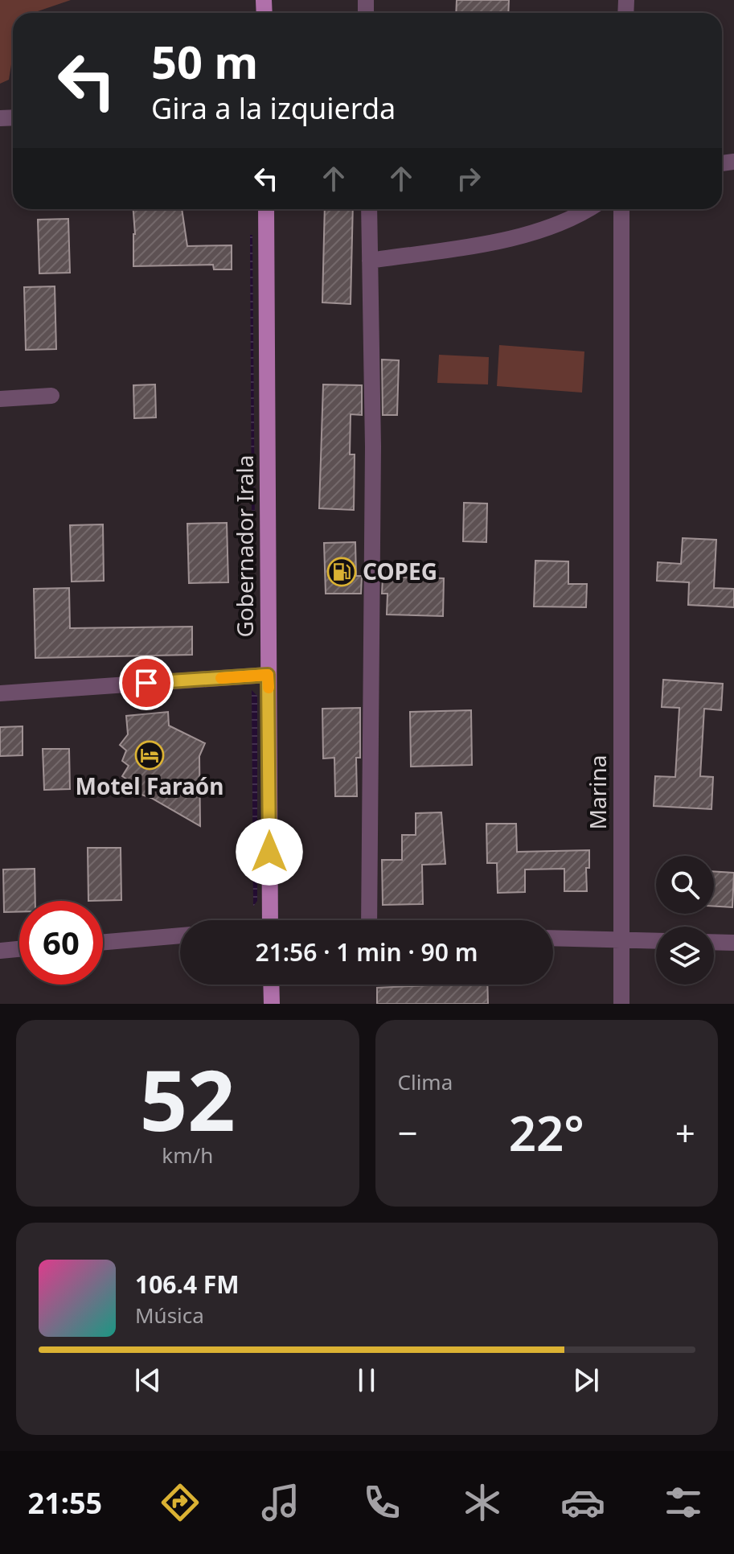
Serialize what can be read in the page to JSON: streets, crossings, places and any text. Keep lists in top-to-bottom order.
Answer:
{
  "streets": {
    "main road": ["Gobernador Irala"],
    "street": ["Marina"]
  },
  "places": {
    "fuel station": ["COPEG"],
    "hotel": ["Motel Faraón"]
  },
  "page": {
    "turn": ["50 m", "Gira a la izquierda"],
    "limit": "60",
    "trip": "21:56 · 1 min · 90 m",
    "tile": [
      ["52", "km/h"],
      "Clima"
    ],
    "heat": ["−", "22°", "+"],
    "song": ["106.4 FM", "Música"],
    "tabs": "21:55"
  }
}
